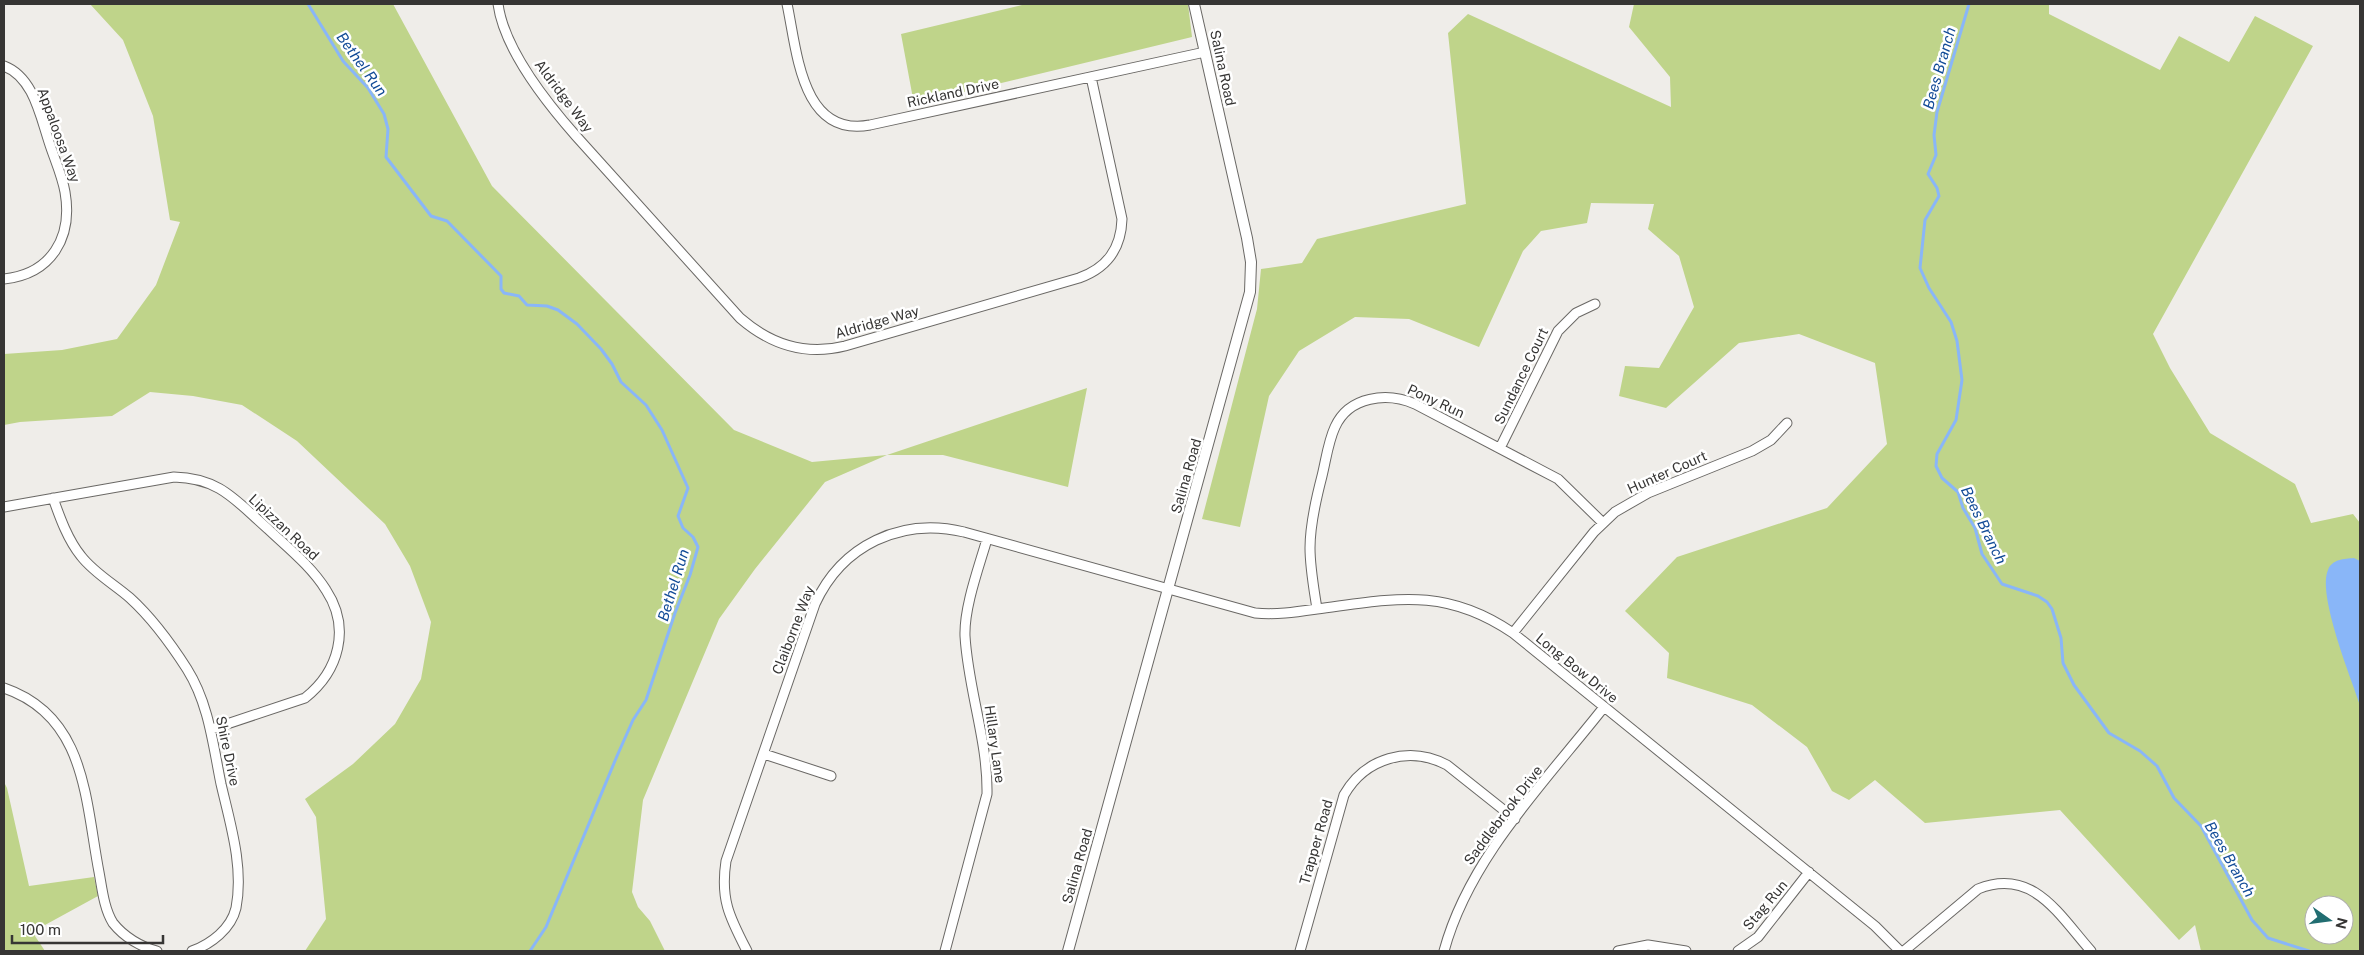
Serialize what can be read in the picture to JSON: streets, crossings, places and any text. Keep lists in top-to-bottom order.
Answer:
{
  "streets": {
    "street": [
      "Salina Road",
      "Rickland Drive",
      "Aldridge Way",
      "Appaloosa Way",
      "Sundance Court",
      "Pony Run",
      "Hunter Court",
      "Lipizzan Road",
      "Claiborne Way",
      "Long Bow Drive",
      "Hillary Lane",
      "Shire Drive",
      "Saddlebrook Drive",
      "Trapper Road",
      "Stag Run"
    ]
  },
  "crossings": [
    ["Salina Road", "Rickland Drive"],
    ["Salina Road", "Claiborne Way"],
    ["Salina Road", "Long Bow Drive"],
    ["Rickland Drive", "Aldridge Way"],
    ["Sundance Court", "Pony Run"],
    ["Pony Run", "Hunter Court"],
    ["Pony Run", "Long Bow Drive"],
    ["Hunter Court", "Long Bow Drive"],
    ["Lipizzan Road", "Shire Drive"],
    ["Claiborne Way", "Long Bow Drive"],
    ["Claiborne Way", "Hillary Lane"],
    ["Long Bow Drive", "Saddlebrook Drive"],
    ["Long Bow Drive", "Stag Run"],
    ["Saddlebrook Drive", "Trapper Road"]
  ],
  "water": ["Bethel Run", "Bees Branch"],
  "scale_bar": "100 m",
  "north": "right"
}
